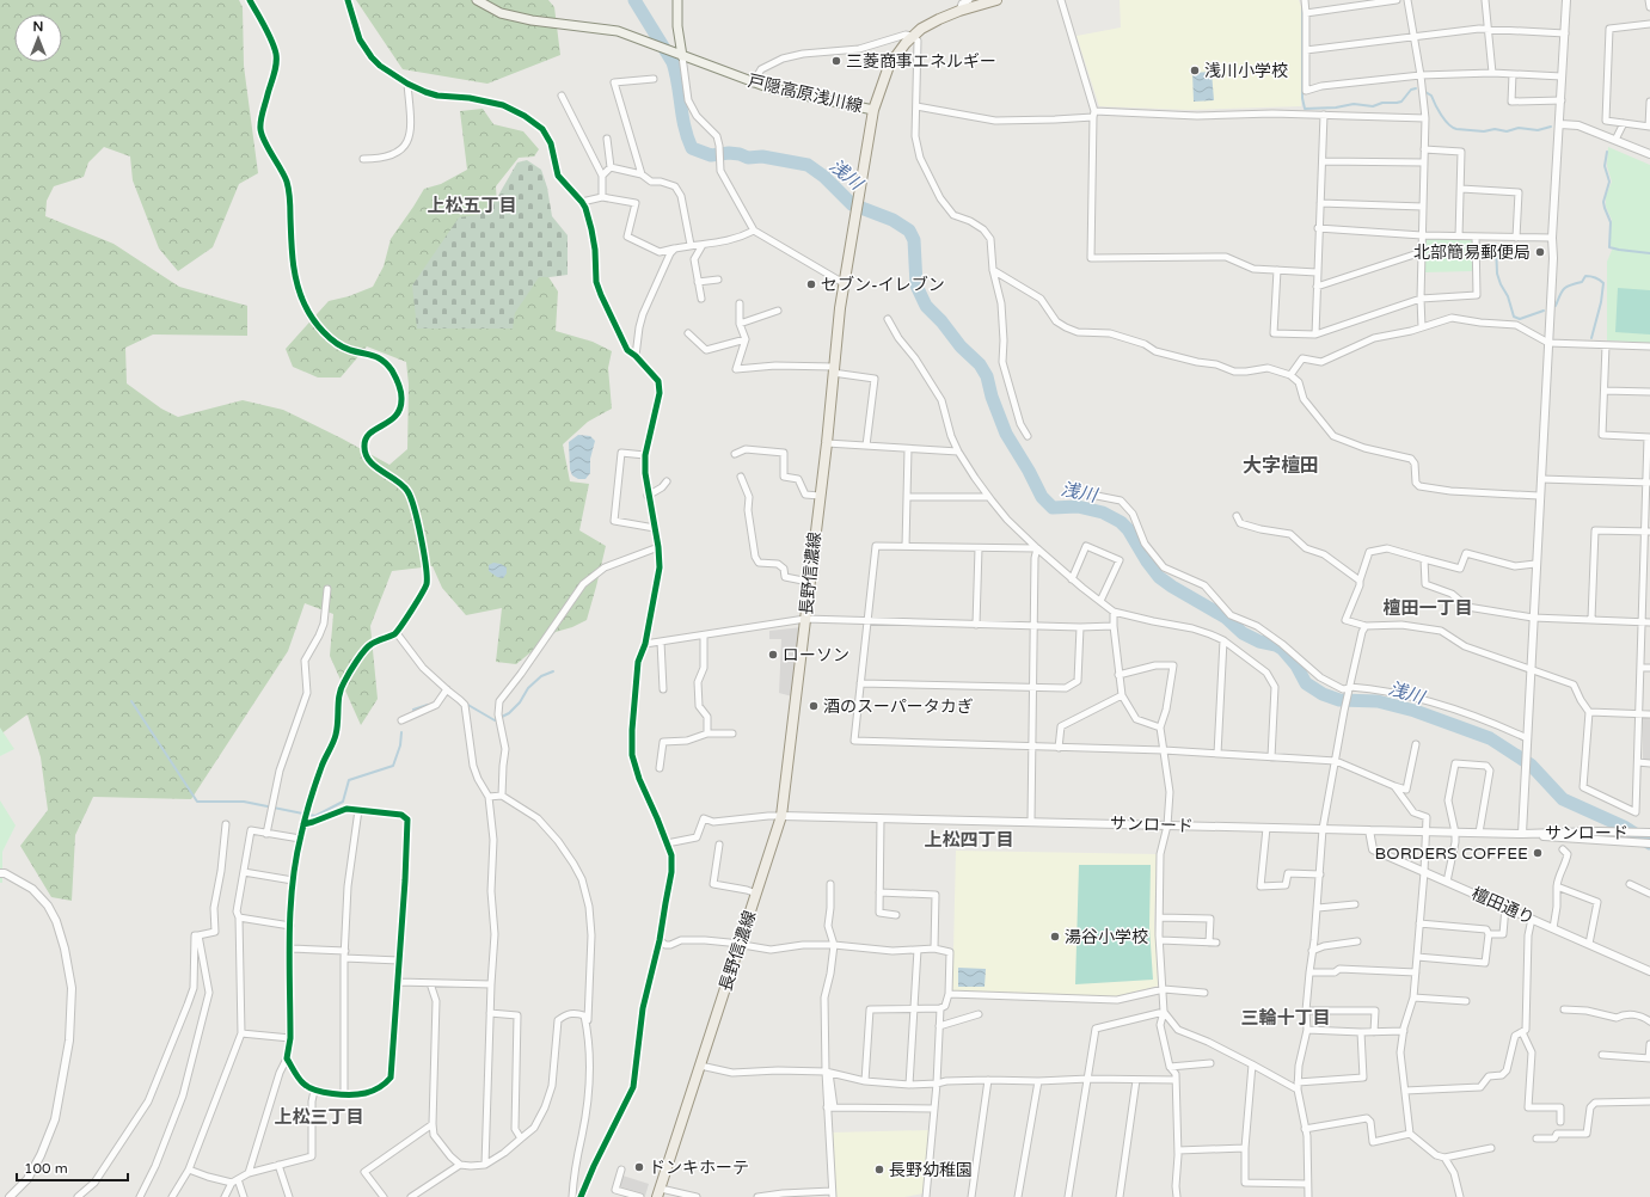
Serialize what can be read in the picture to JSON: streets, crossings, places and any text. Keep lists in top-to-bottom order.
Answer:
{
  "streets": {
    "main road": ["戸隠高原浅川線", "長野信濃線"],
    "street": ["サンロード", "檀田通り"]
  },
  "crossings": [
    ["戸隠高原浅川線", "長野信濃線"],
    ["長野信濃線", "サンロード"],
    ["サンロード", "檀田通り"]
  ],
  "districts": [
    "上松五丁目",
    "大字檀田",
    "檀田一丁目",
    "上松四丁目",
    "三輪十丁目",
    "上松三丁目"
  ],
  "water": ["浅川"],
  "places": [
    "三菱商事エネルギー",
    "浅川小学校",
    "北部簡易郵便局",
    "セブン-イレブン",
    "ローソン",
    "酒のスーパータカぎ",
    "BORDERS COFFEE",
    "湯谷小学校",
    "ドンキホーテ",
    "長野幼稚園"
  ],
  "scale_bar": "100 m",
  "north": "top"
}
